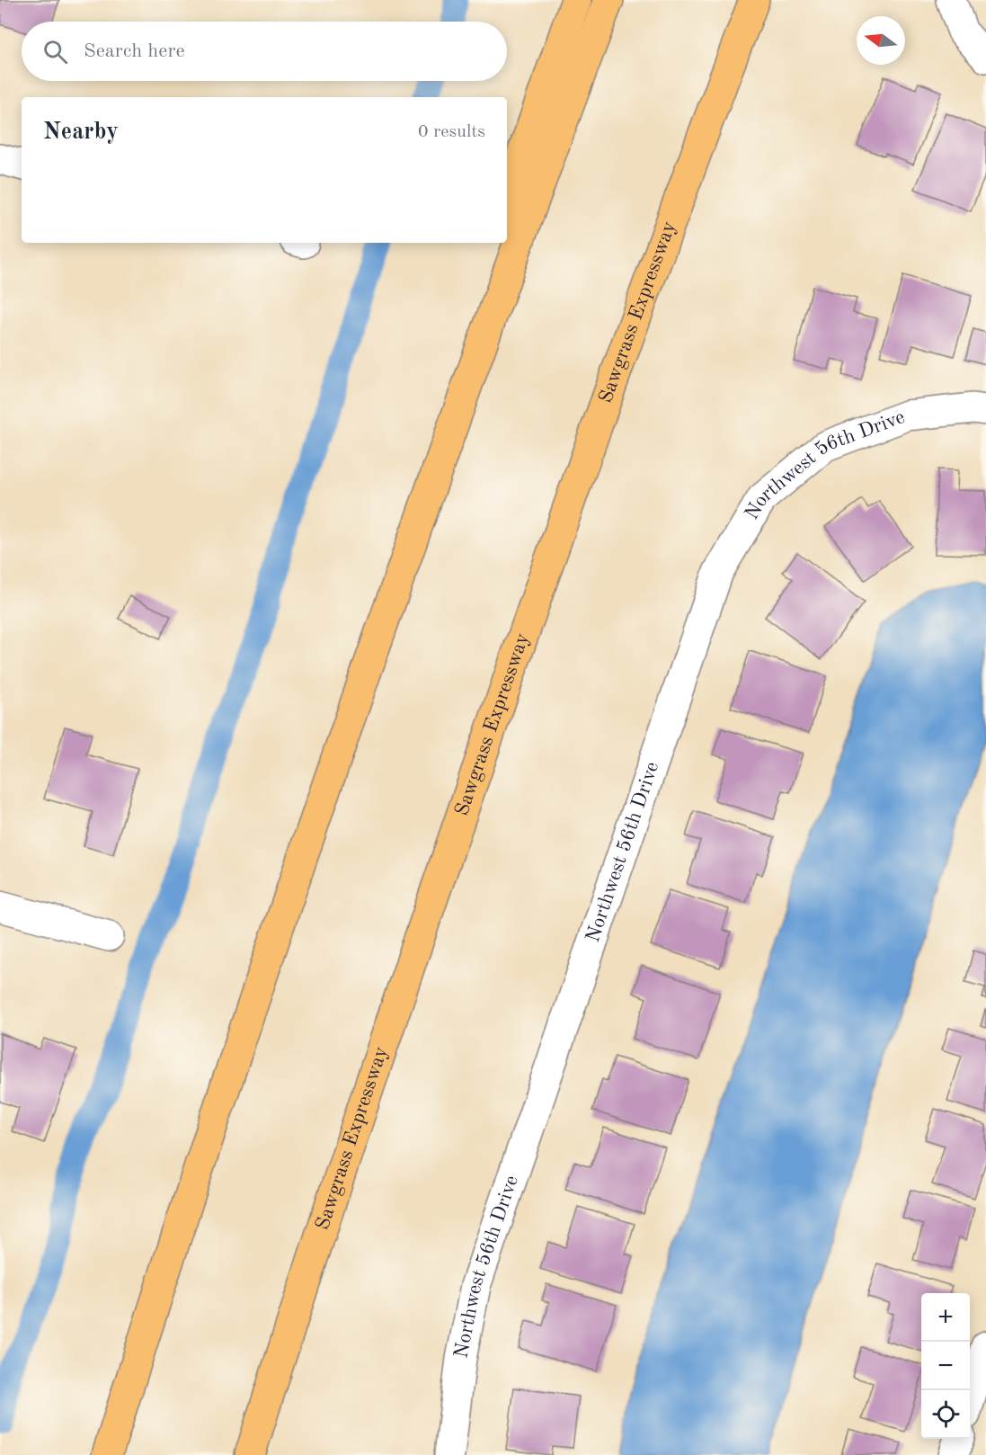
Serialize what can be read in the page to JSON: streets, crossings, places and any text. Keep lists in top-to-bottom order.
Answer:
{
  "streets": {
    "highway": ["Sawgrass Expressway"],
    "street": ["Northwest 56th Drive"]
  },
  "north": "left",
  "page": {
    "search": "Search here",
    "heading": ["Nearby", "0 results"],
    "map_buttons": ["+", "−"]
  }
}
